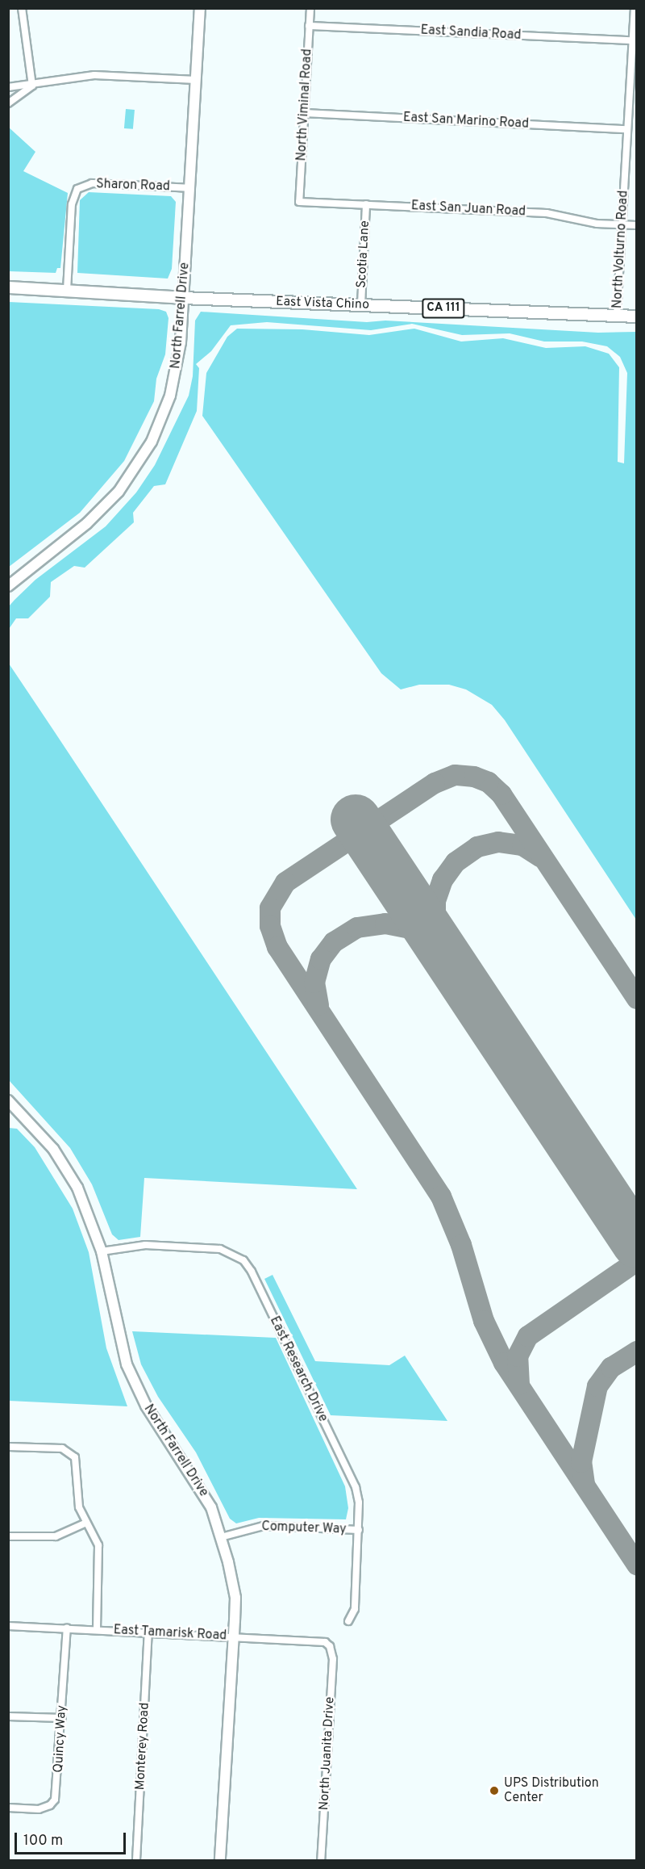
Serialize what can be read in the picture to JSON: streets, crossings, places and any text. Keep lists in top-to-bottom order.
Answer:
{
  "streets": {
    "main road": ["East Vista Chino", "CA 111"],
    "street": [
      "East Sandia Road",
      "North Viminal Road",
      "East San Marino Road",
      "Sharon Road",
      "East San Juan Road",
      "North Volturno Road",
      "Scotia Lane",
      "North Farrell Drive",
      "East Research Drive",
      "Computer Way",
      "East Tamarisk Road",
      "Quincy Way",
      "Monterey Road",
      "North Juanita Drive"
    ]
  },
  "crossings": [
    ["East Sandia Road", "North Viminal Road"],
    ["East Sandia Road", "North Volturno Road"],
    ["North Viminal Road", "East San Marino Road"],
    ["North Viminal Road", "East San Juan Road"],
    ["East San Marino Road", "North Volturno Road"],
    ["Sharon Road", "East Vista Chino"],
    ["Sharon Road", "North Farrell Drive"],
    ["East San Juan Road", "North Volturno Road"],
    ["East San Juan Road", "Scotia Lane"],
    ["North Volturno Road", "East Vista Chino"],
    ["Scotia Lane", "East Vista Chino"],
    ["East Vista Chino", "North Farrell Drive"],
    ["North Farrell Drive", "East Research Drive"],
    ["North Farrell Drive", "Computer Way"],
    ["North Farrell Drive", "East Tamarisk Road"],
    ["East Research Drive", "Computer Way"],
    ["East Tamarisk Road", "Quincy Way"],
    ["East Tamarisk Road", "Monterey Road"],
    ["East Tamarisk Road", "North Juanita Drive"]
  ],
  "places": ["UPS Distribution Center"],
  "scale_bar": "100 m"
}
